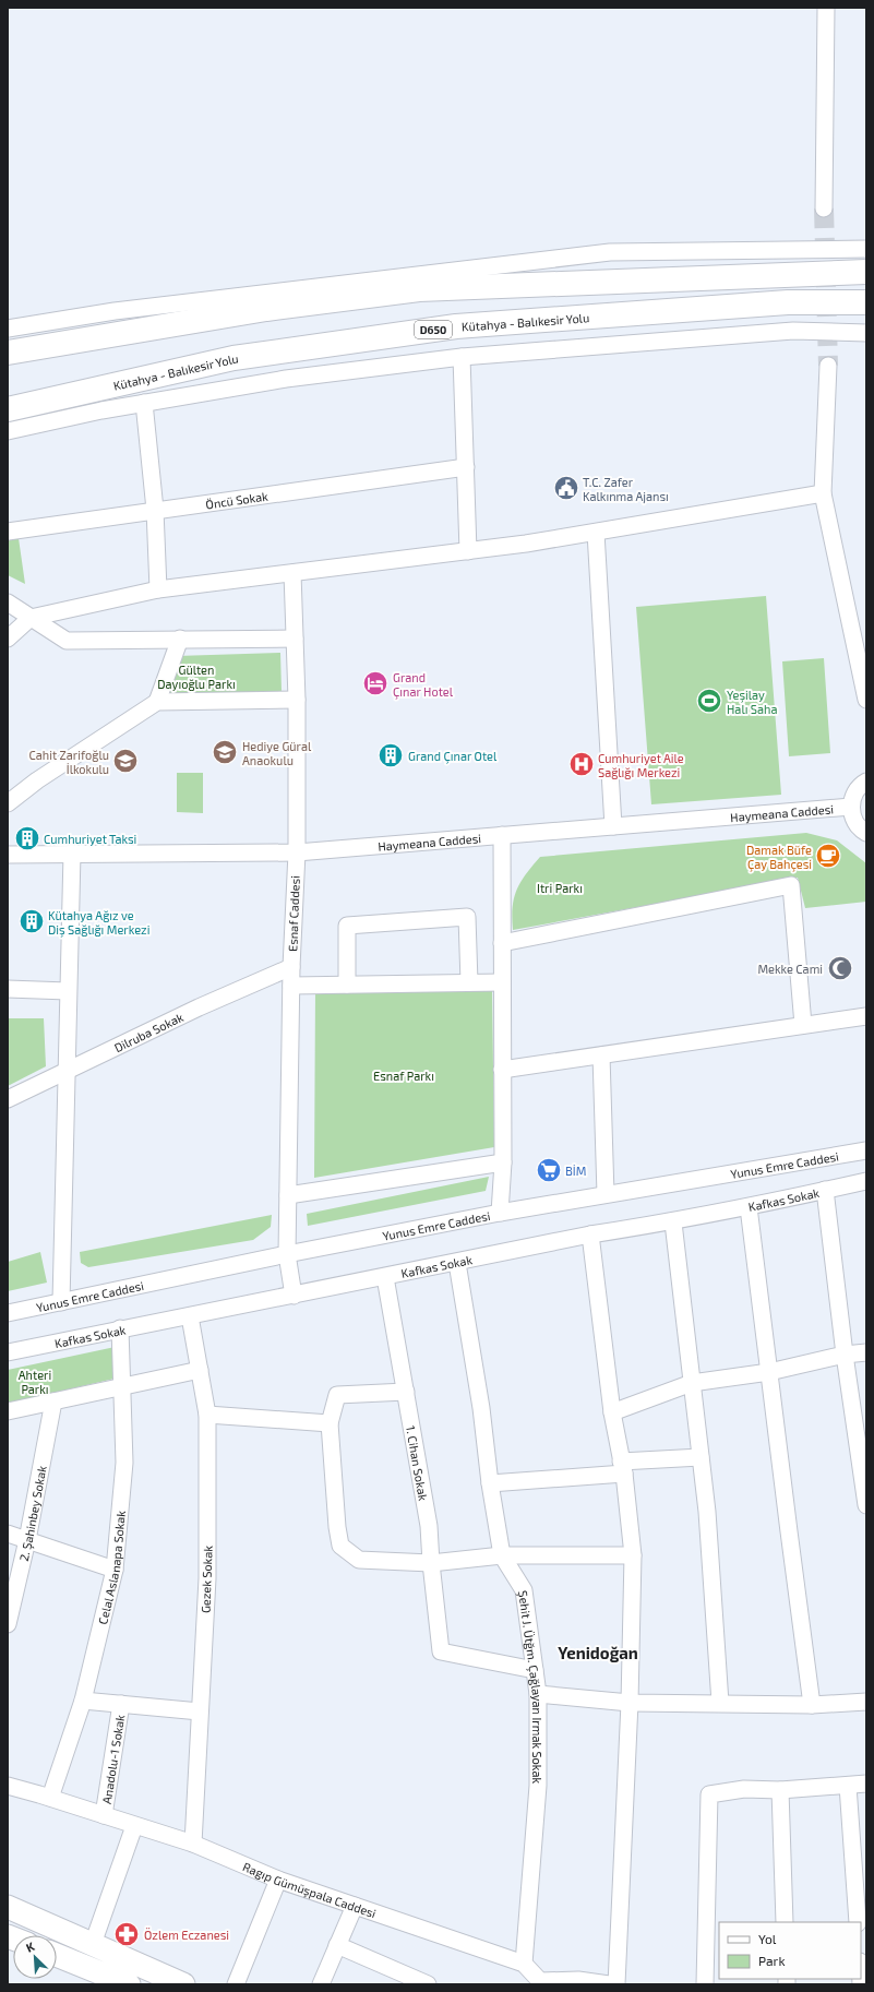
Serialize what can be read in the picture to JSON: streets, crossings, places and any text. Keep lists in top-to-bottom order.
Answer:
{
  "streets": {
    "highway": ["Kütahya - Balıkesir Yolu", "D650"],
    "street": [
      "Öncü Sokak",
      "Haymeana Caddesi",
      "Esnaf Caddesi",
      "Dilruba Sokak",
      "Yunus Emre Caddesi",
      "Kafkas Sokak",
      "1. Cihan Sokak",
      "2. Şahinbey Sokak",
      "Celal Aslanapa Sokak",
      "Gezek Sokak",
      "Şehit J. Ütğm. Çağlayan Irmak Sokak",
      "Anadolu-1 Sokak",
      "Ragıp Gümüşpala Caddesi"
    ]
  },
  "crossings": [
    ["Haymeana Caddesi", "Esnaf Caddesi"],
    ["Esnaf Caddesi", "Dilruba Sokak"],
    ["Esnaf Caddesi", "Yunus Emre Caddesi"],
    ["Esnaf Caddesi", "Kafkas Sokak"],
    ["Kafkas Sokak", "1. Cihan Sokak"],
    ["Kafkas Sokak", "Celal Aslanapa Sokak"],
    ["Kafkas Sokak", "Gezek Sokak"],
    ["Kafkas Sokak", "Şehit J. Ütğm. Çağlayan Irmak Sokak"],
    ["1. Cihan Sokak", "Şehit J. Ütğm. Çağlayan Irmak Sokak"],
    ["Celal Aslanapa Sokak", "Ragıp Gümüşpala Caddesi"],
    ["Gezek Sokak", "Ragıp Gümüşpala Caddesi"],
    ["Şehit J. Ütğm. Çağlayan Irmak Sokak", "Ragıp Gümüşpala Caddesi"],
    ["Anadolu-1 Sokak", "Ragıp Gümüşpala Caddesi"]
  ],
  "districts": ["Yenidoğan"],
  "parks": [
    "Gülten Dayıoğlu Parkı",
    "Itri Parkı",
    "Esnaf Parkı",
    "Ahteri Parkı"
  ],
  "places": {
    "public building": ["T.C. Zafer Kalkınma Ajansı"],
    "hotel": ["Grand Çınar Hotel"],
    "sports": ["Yeşilay Halı Saha"],
    "school or university": ["Hediye Güral Anaokulu", "Cahit Zarifoğlu İlkokulu"],
    "building": ["Grand Çınar Otel", "Cumhuriyet Taksi", "Kütahya Ağız ve Diş Sağlığı Merkezi"],
    "hospital": ["Cumhuriyet Aile Sağlığı Merkezi"],
    "cafe": ["Damak Büfe Çay Bahçesi"],
    "mosque": ["Mekke Cami"],
    "supermarket": ["BİM"],
    "pharmacy": ["Özlem Eczanesi"]
  },
  "legend": ["Yol", "Park"],
  "north": "top left"
}
